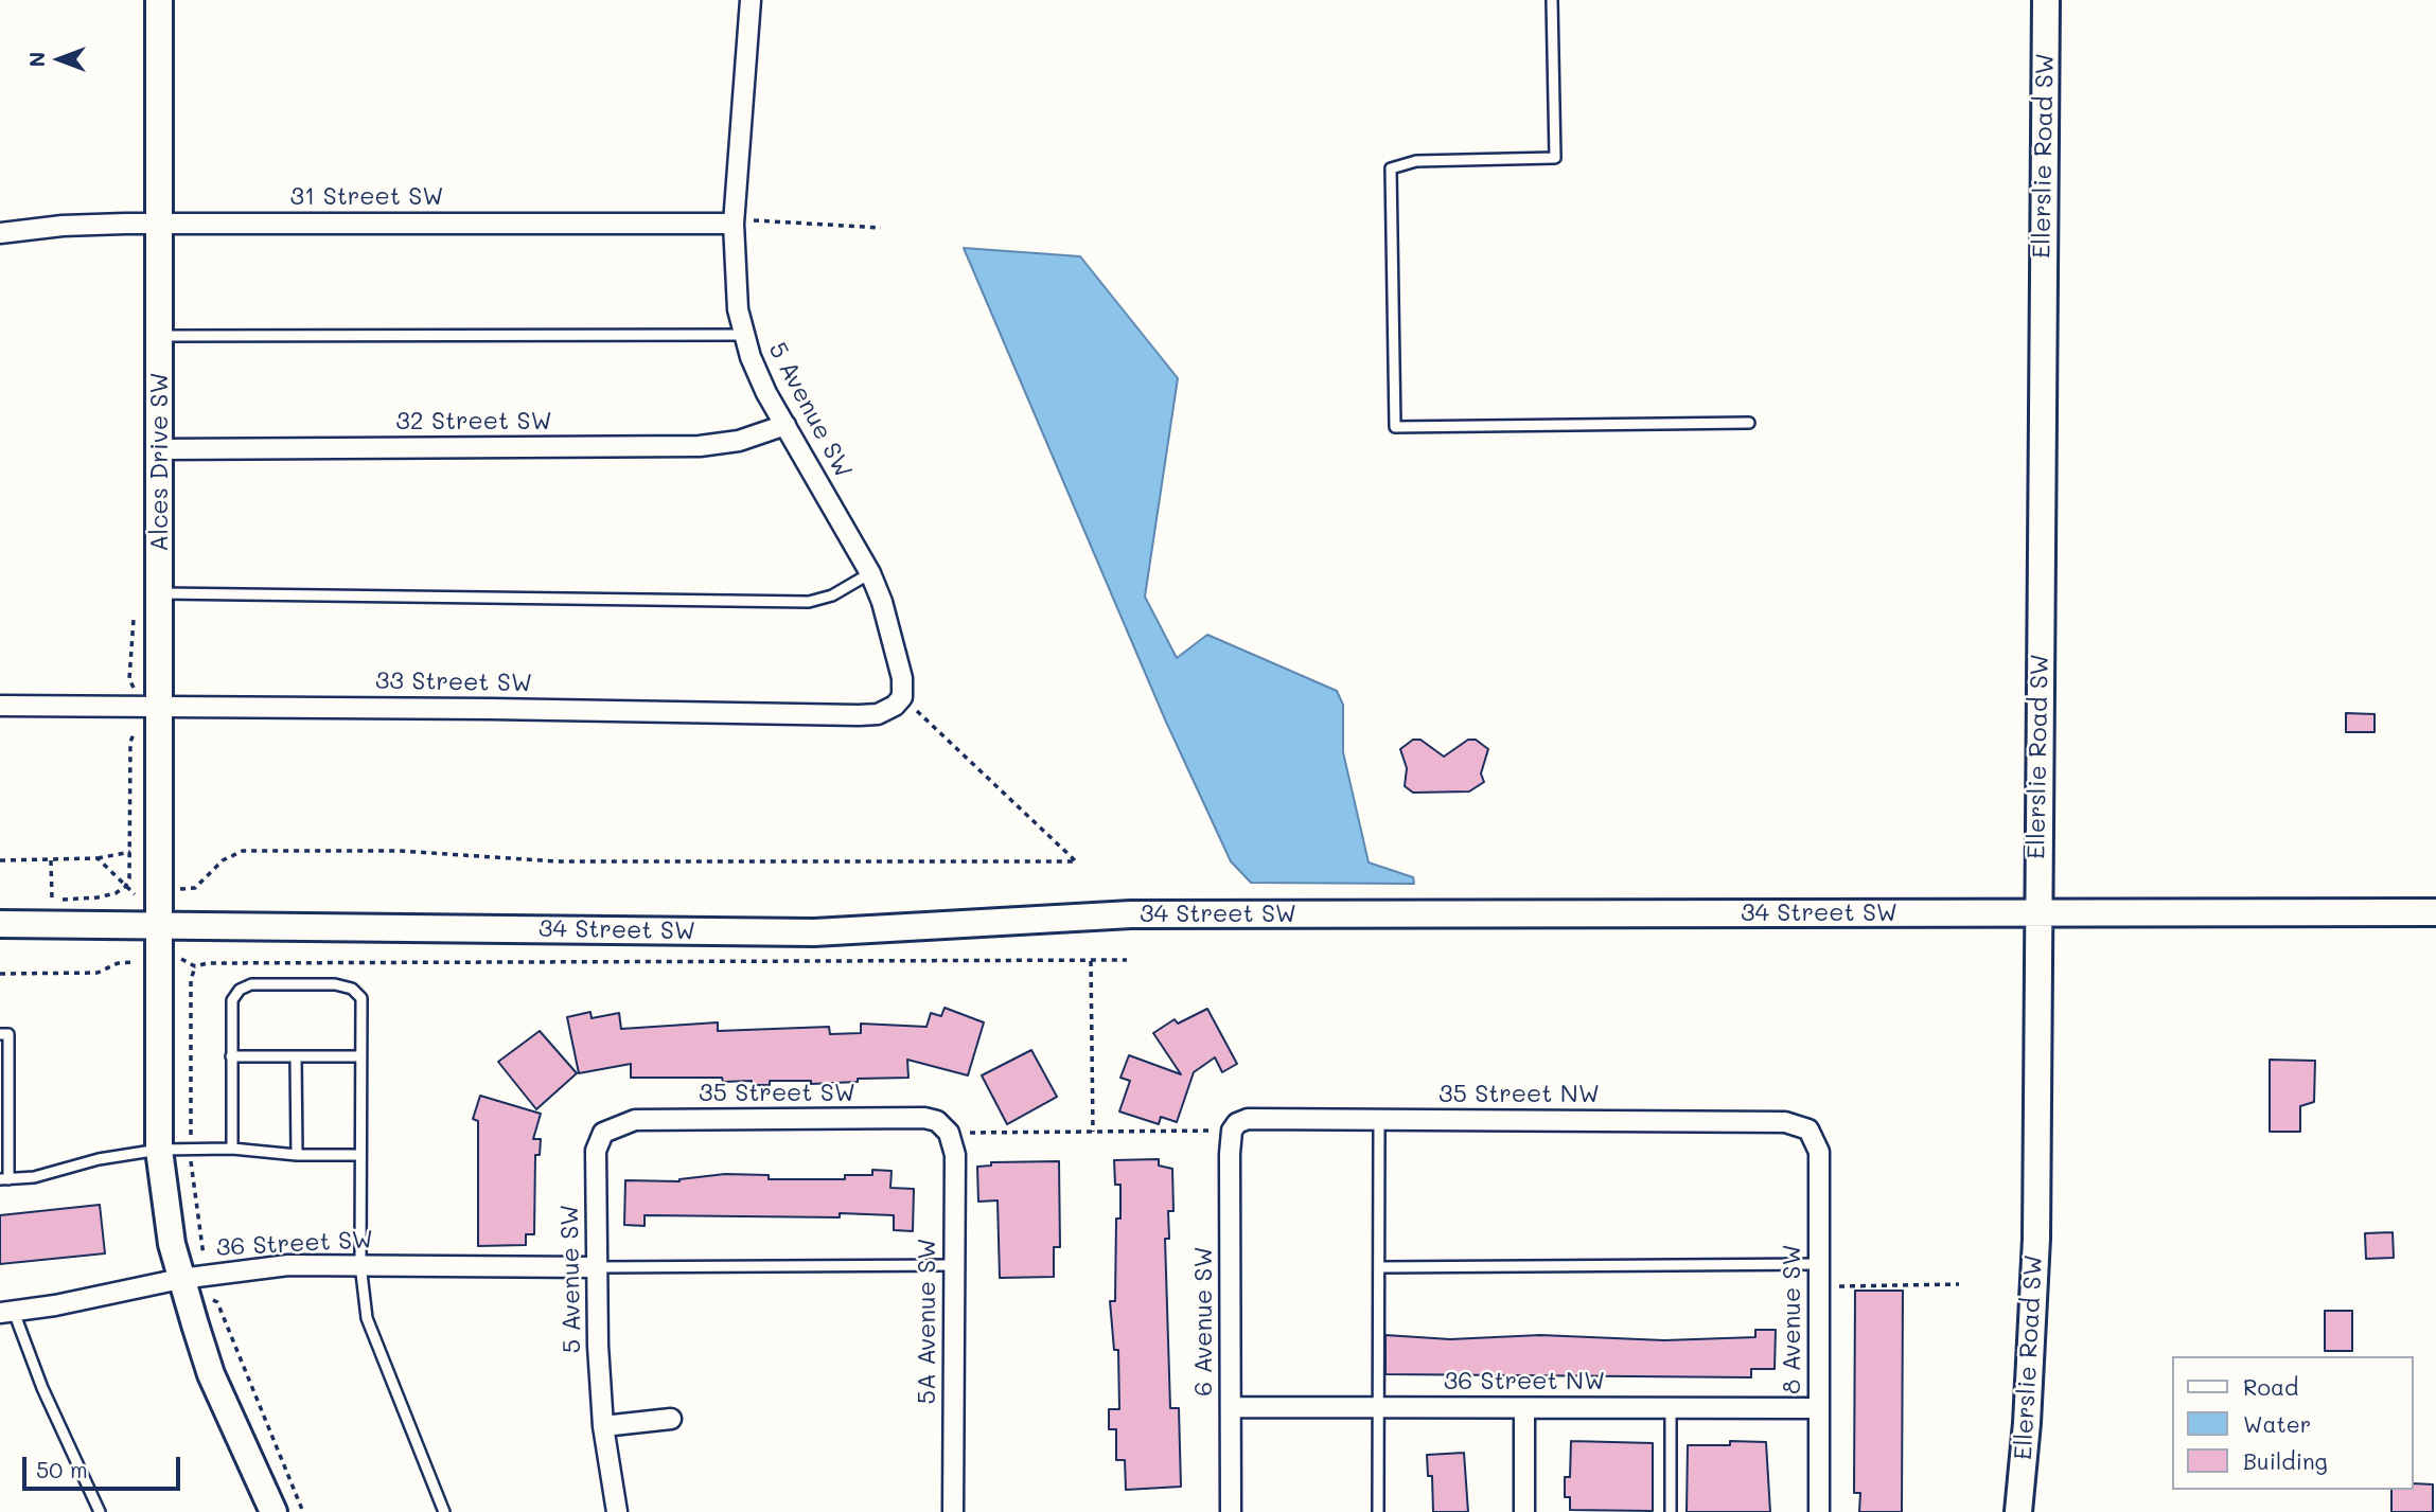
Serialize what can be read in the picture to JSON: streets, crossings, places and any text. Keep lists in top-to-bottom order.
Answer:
{
  "streets": {
    "main road": ["Ellerslie Road SW", "Alces Drive SW", "34 Street SW"],
    "street": [
      "31 Street SW",
      "5 Avenue SW",
      "32 Street SW",
      "33 Street SW",
      "35 Street SW",
      "35 Street NW",
      "36 Street SW",
      "8 Avenue SW",
      "5A Avenue SW",
      "6 Avenue SW",
      "36 Street NW"
    ]
  },
  "crossings": [
    ["Ellerslie Road SW", "34 Street SW"],
    ["31 Street SW", "5 Avenue SW"],
    ["31 Street SW", "Alces Drive SW"],
    ["5 Avenue SW", "32 Street SW"],
    ["5 Avenue SW", "33 Street SW"],
    ["5 Avenue SW", "35 Street SW"],
    ["5 Avenue SW", "36 Street SW"],
    ["32 Street SW", "Alces Drive SW"],
    ["Alces Drive SW", "33 Street SW"],
    ["Alces Drive SW", "34 Street SW"],
    ["Alces Drive SW", "36 Street SW"],
    ["35 Street SW", "5A Avenue SW"],
    ["35 Street NW", "8 Avenue SW"],
    ["35 Street NW", "6 Avenue SW"],
    ["8 Avenue SW", "36 Street NW"],
    ["6 Avenue SW", "36 Street NW"]
  ],
  "legend": ["Road", "Water", "Building"],
  "scale_bar": "50 m",
  "north": "left"
}
